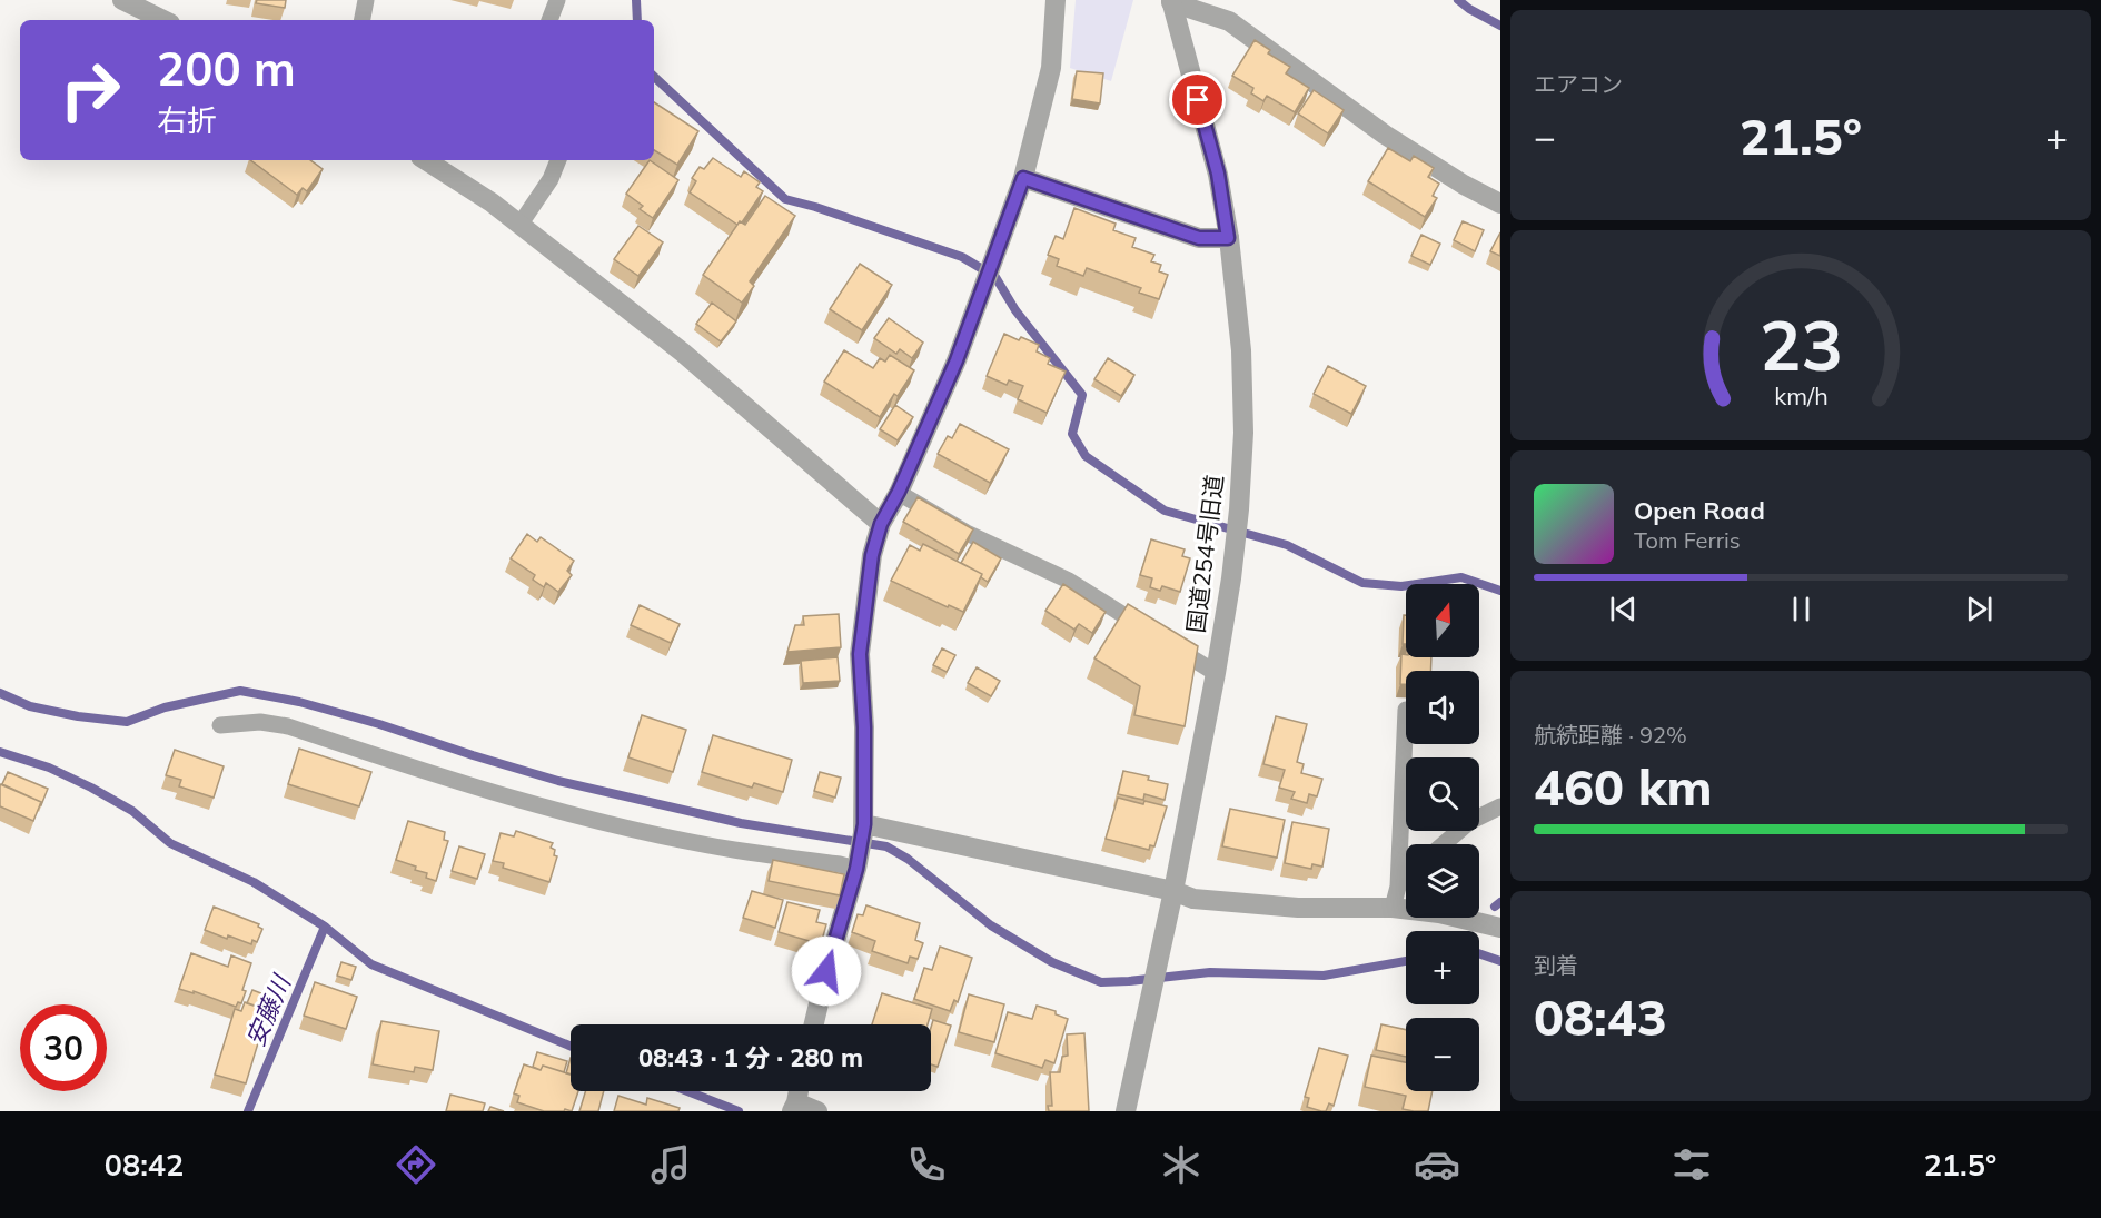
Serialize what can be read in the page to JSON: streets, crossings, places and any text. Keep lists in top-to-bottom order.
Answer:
{
  "streets": {
    "street": ["国道254号旧道"]
  },
  "water": ["安藤川"],
  "north": "top",
  "page": {
    "tile": [
      "エアコン",
      ["航続距離 · 92%", "460 km"],
      ["到着", "08:43"]
    ],
    "turn": ["200 m", "右折"],
    "heat": ["−", "21.5°", "+"],
    "song": ["Open Road", "Tom Ferris"],
    "map_buttons": ["+", "−"],
    "limit": "30",
    "trip": "08:43 · 1 分 · 280 m",
    "tabs": ["08:42", "21.5°"],
    "gauge": ["23", "km/h"]
  }
}
